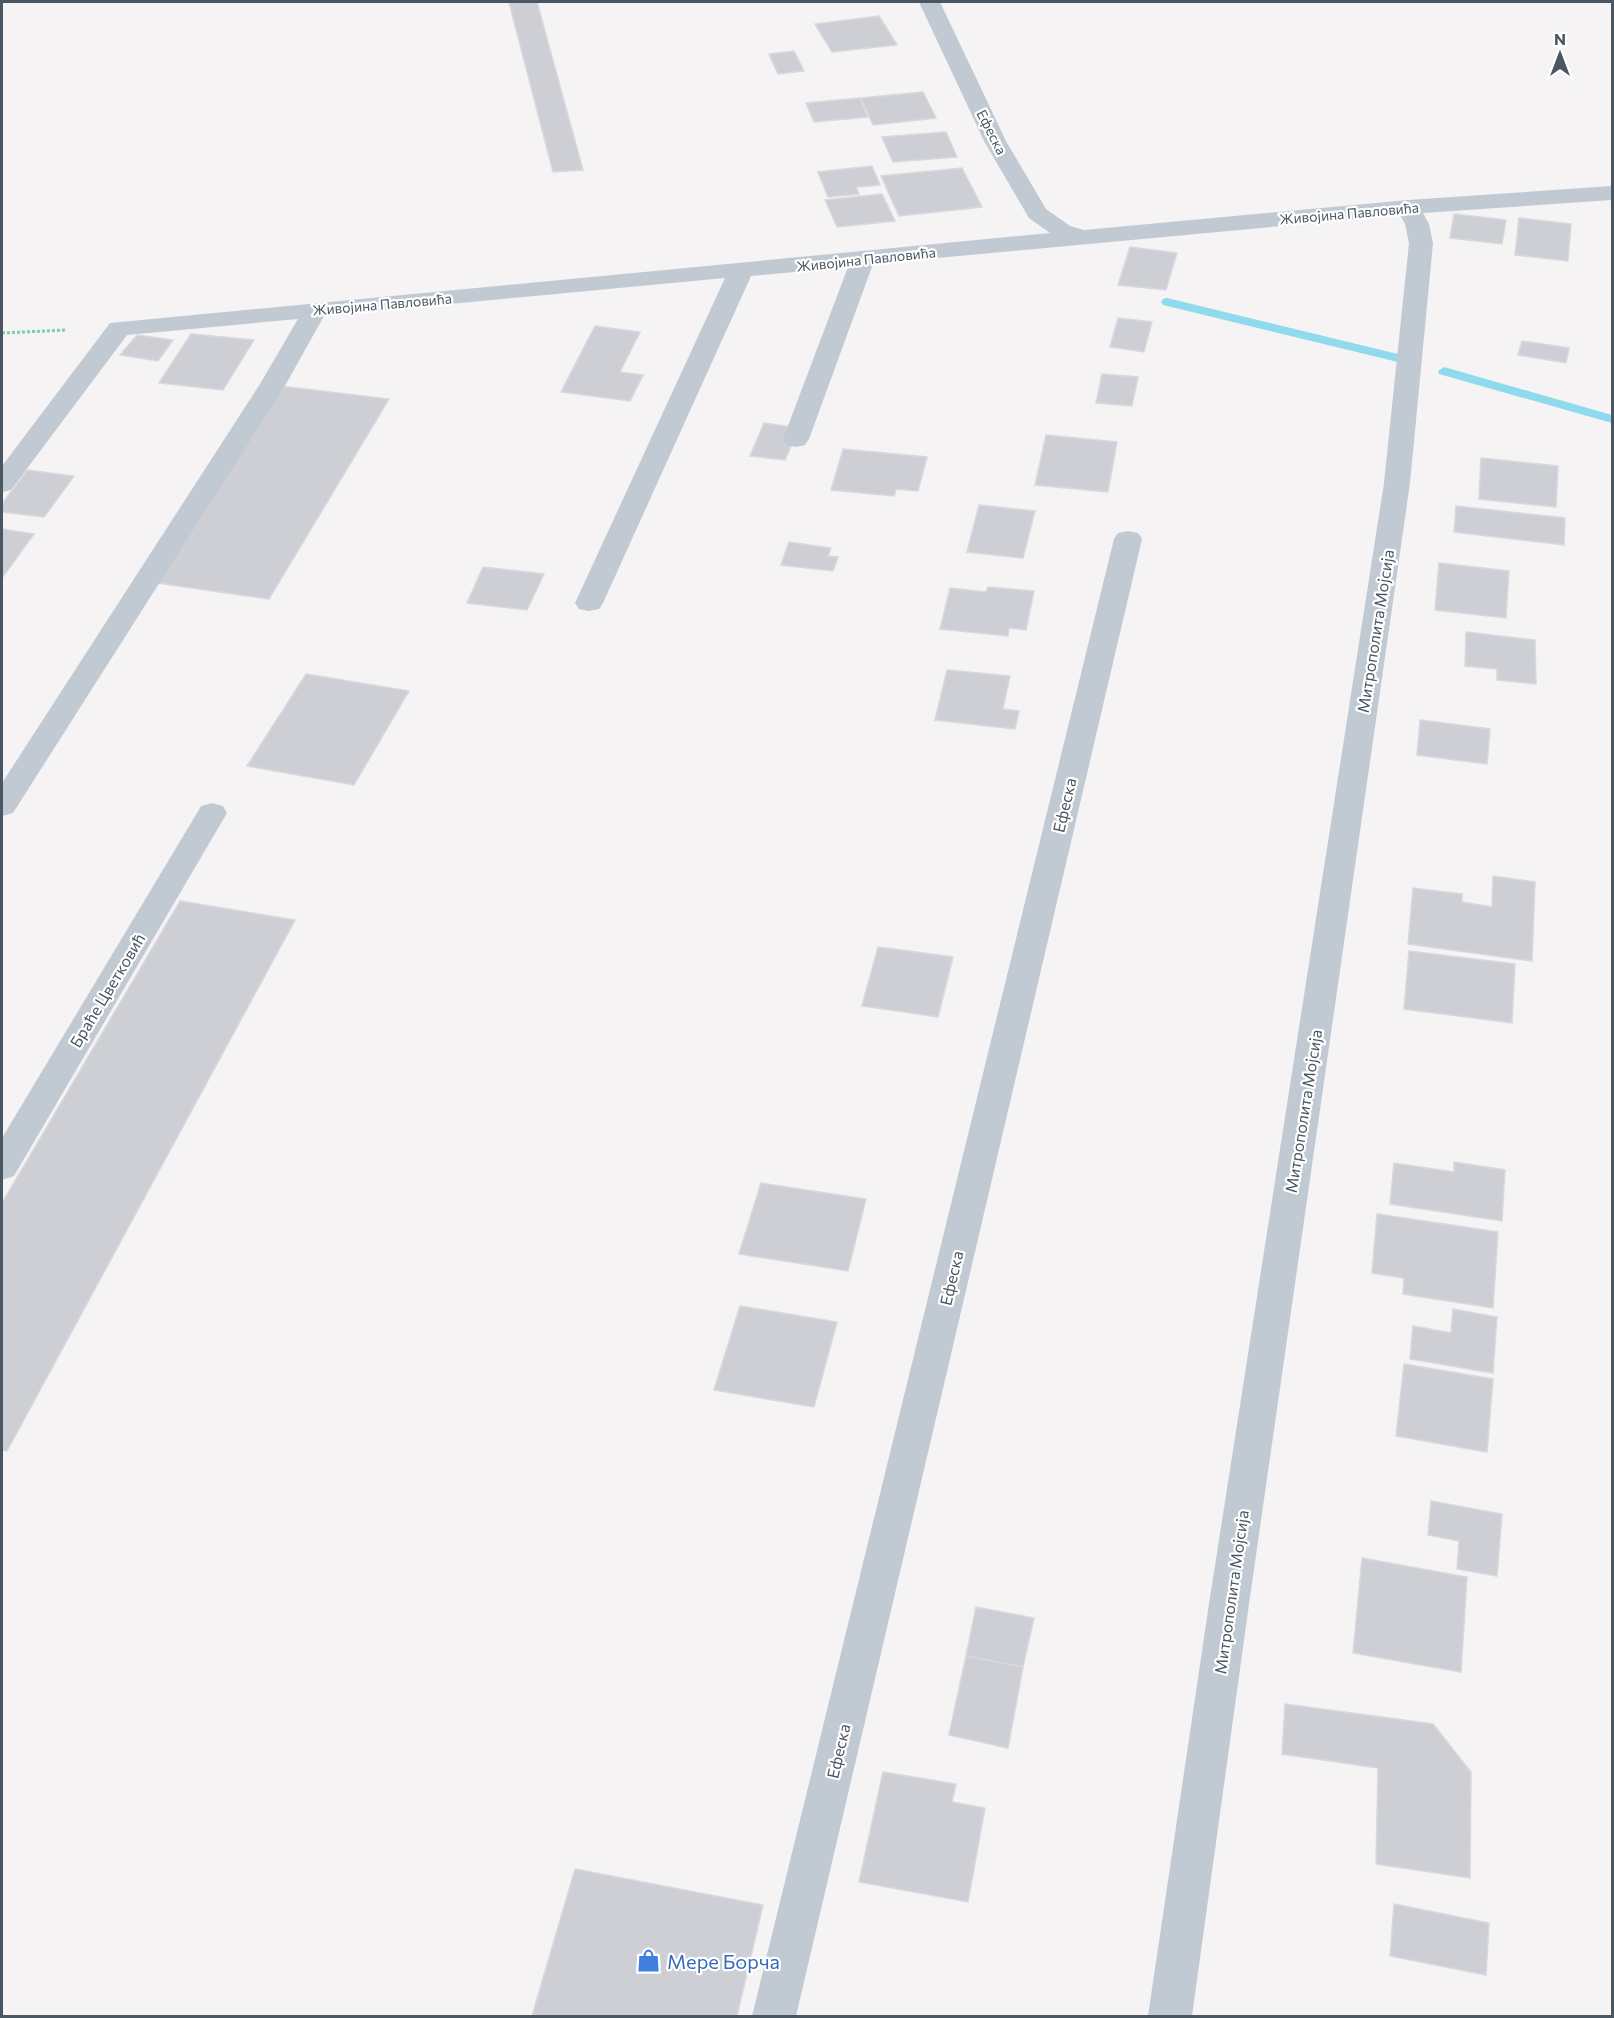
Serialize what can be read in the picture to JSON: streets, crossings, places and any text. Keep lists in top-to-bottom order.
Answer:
{
  "streets": {
    "street": [
      "Ефеска",
      "Живојина Павловића",
      "Митрополита Мојсија",
      "Браће Цветковић"
    ]
  },
  "crossings": [
    ["Ефеска", "Живојина Павловића"],
    ["Живојина Павловића", "Митрополита Мојсија"]
  ],
  "places": {
    "shop": ["Мере Борча"]
  },
  "north": "top"
}
